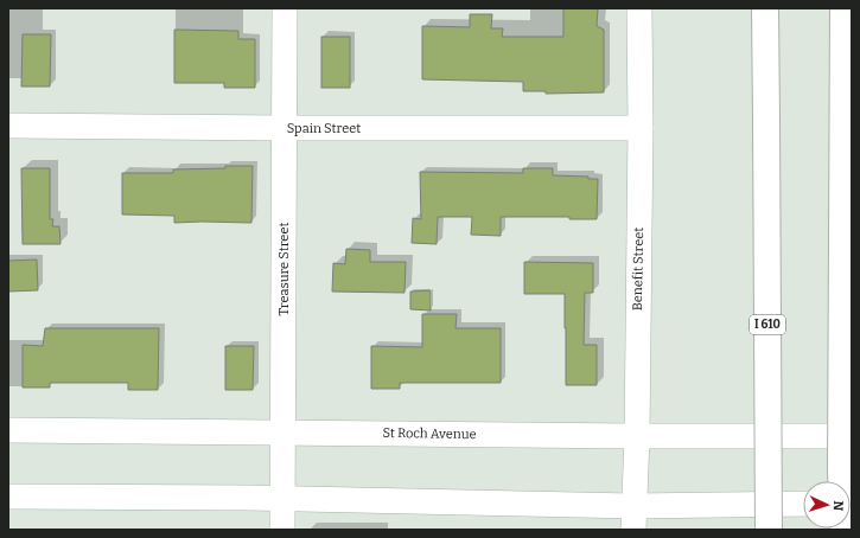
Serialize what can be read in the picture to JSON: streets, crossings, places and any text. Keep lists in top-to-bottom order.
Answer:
{
  "streets": {
    "highway": ["I 610"],
    "street": [
      "Spain Street",
      "Treasure Street",
      "Benefit Street",
      "St Roch Avenue"
    ]
  },
  "crossings": [
    ["Spain Street", "Treasure Street"],
    ["Spain Street", "Benefit Street"],
    ["Treasure Street", "St Roch Avenue"],
    ["Benefit Street", "St Roch Avenue"]
  ],
  "north": "right"
}
